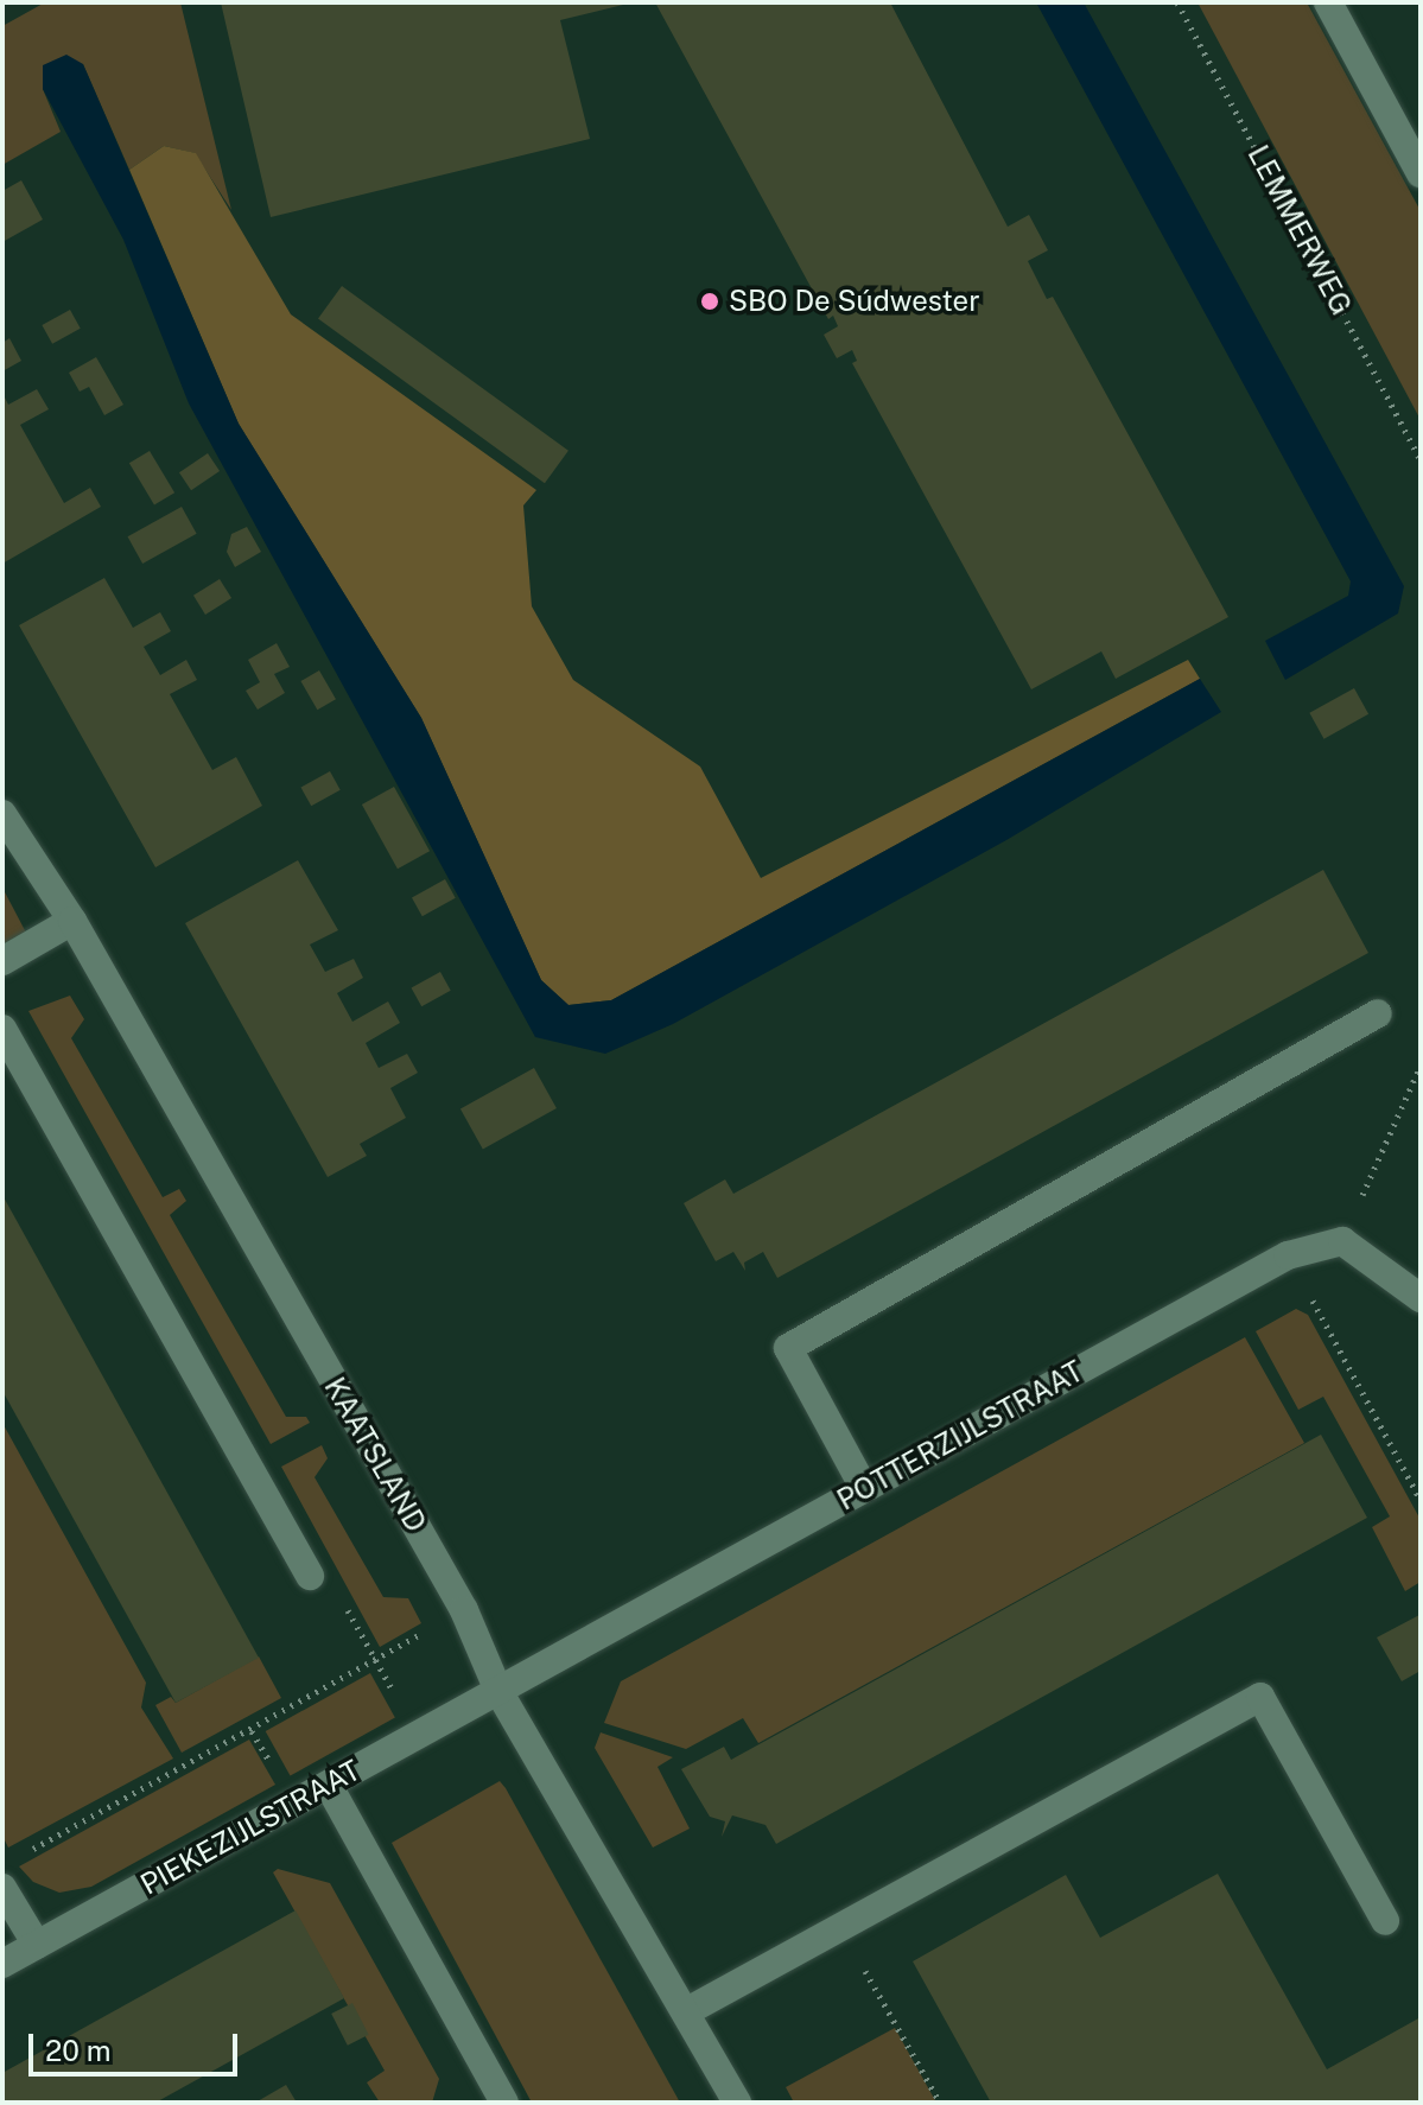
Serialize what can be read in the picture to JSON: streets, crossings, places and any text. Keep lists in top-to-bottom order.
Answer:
{
  "streets": {
    "street": ["POTTERZIJLSTRAAT", "KAATSLAND", "PIEKEZIJLSTRAAT"],
    "path": ["LEMMERWEG"]
  },
  "crossings": [
    ["POTTERZIJLSTRAAT", "KAATSLAND"],
    ["POTTERZIJLSTRAAT", "PIEKEZIJLSTRAAT"],
    ["KAATSLAND", "PIEKEZIJLSTRAAT"]
  ],
  "places": ["SBO De Súdwester"],
  "scale_bar": "20 m"
}
